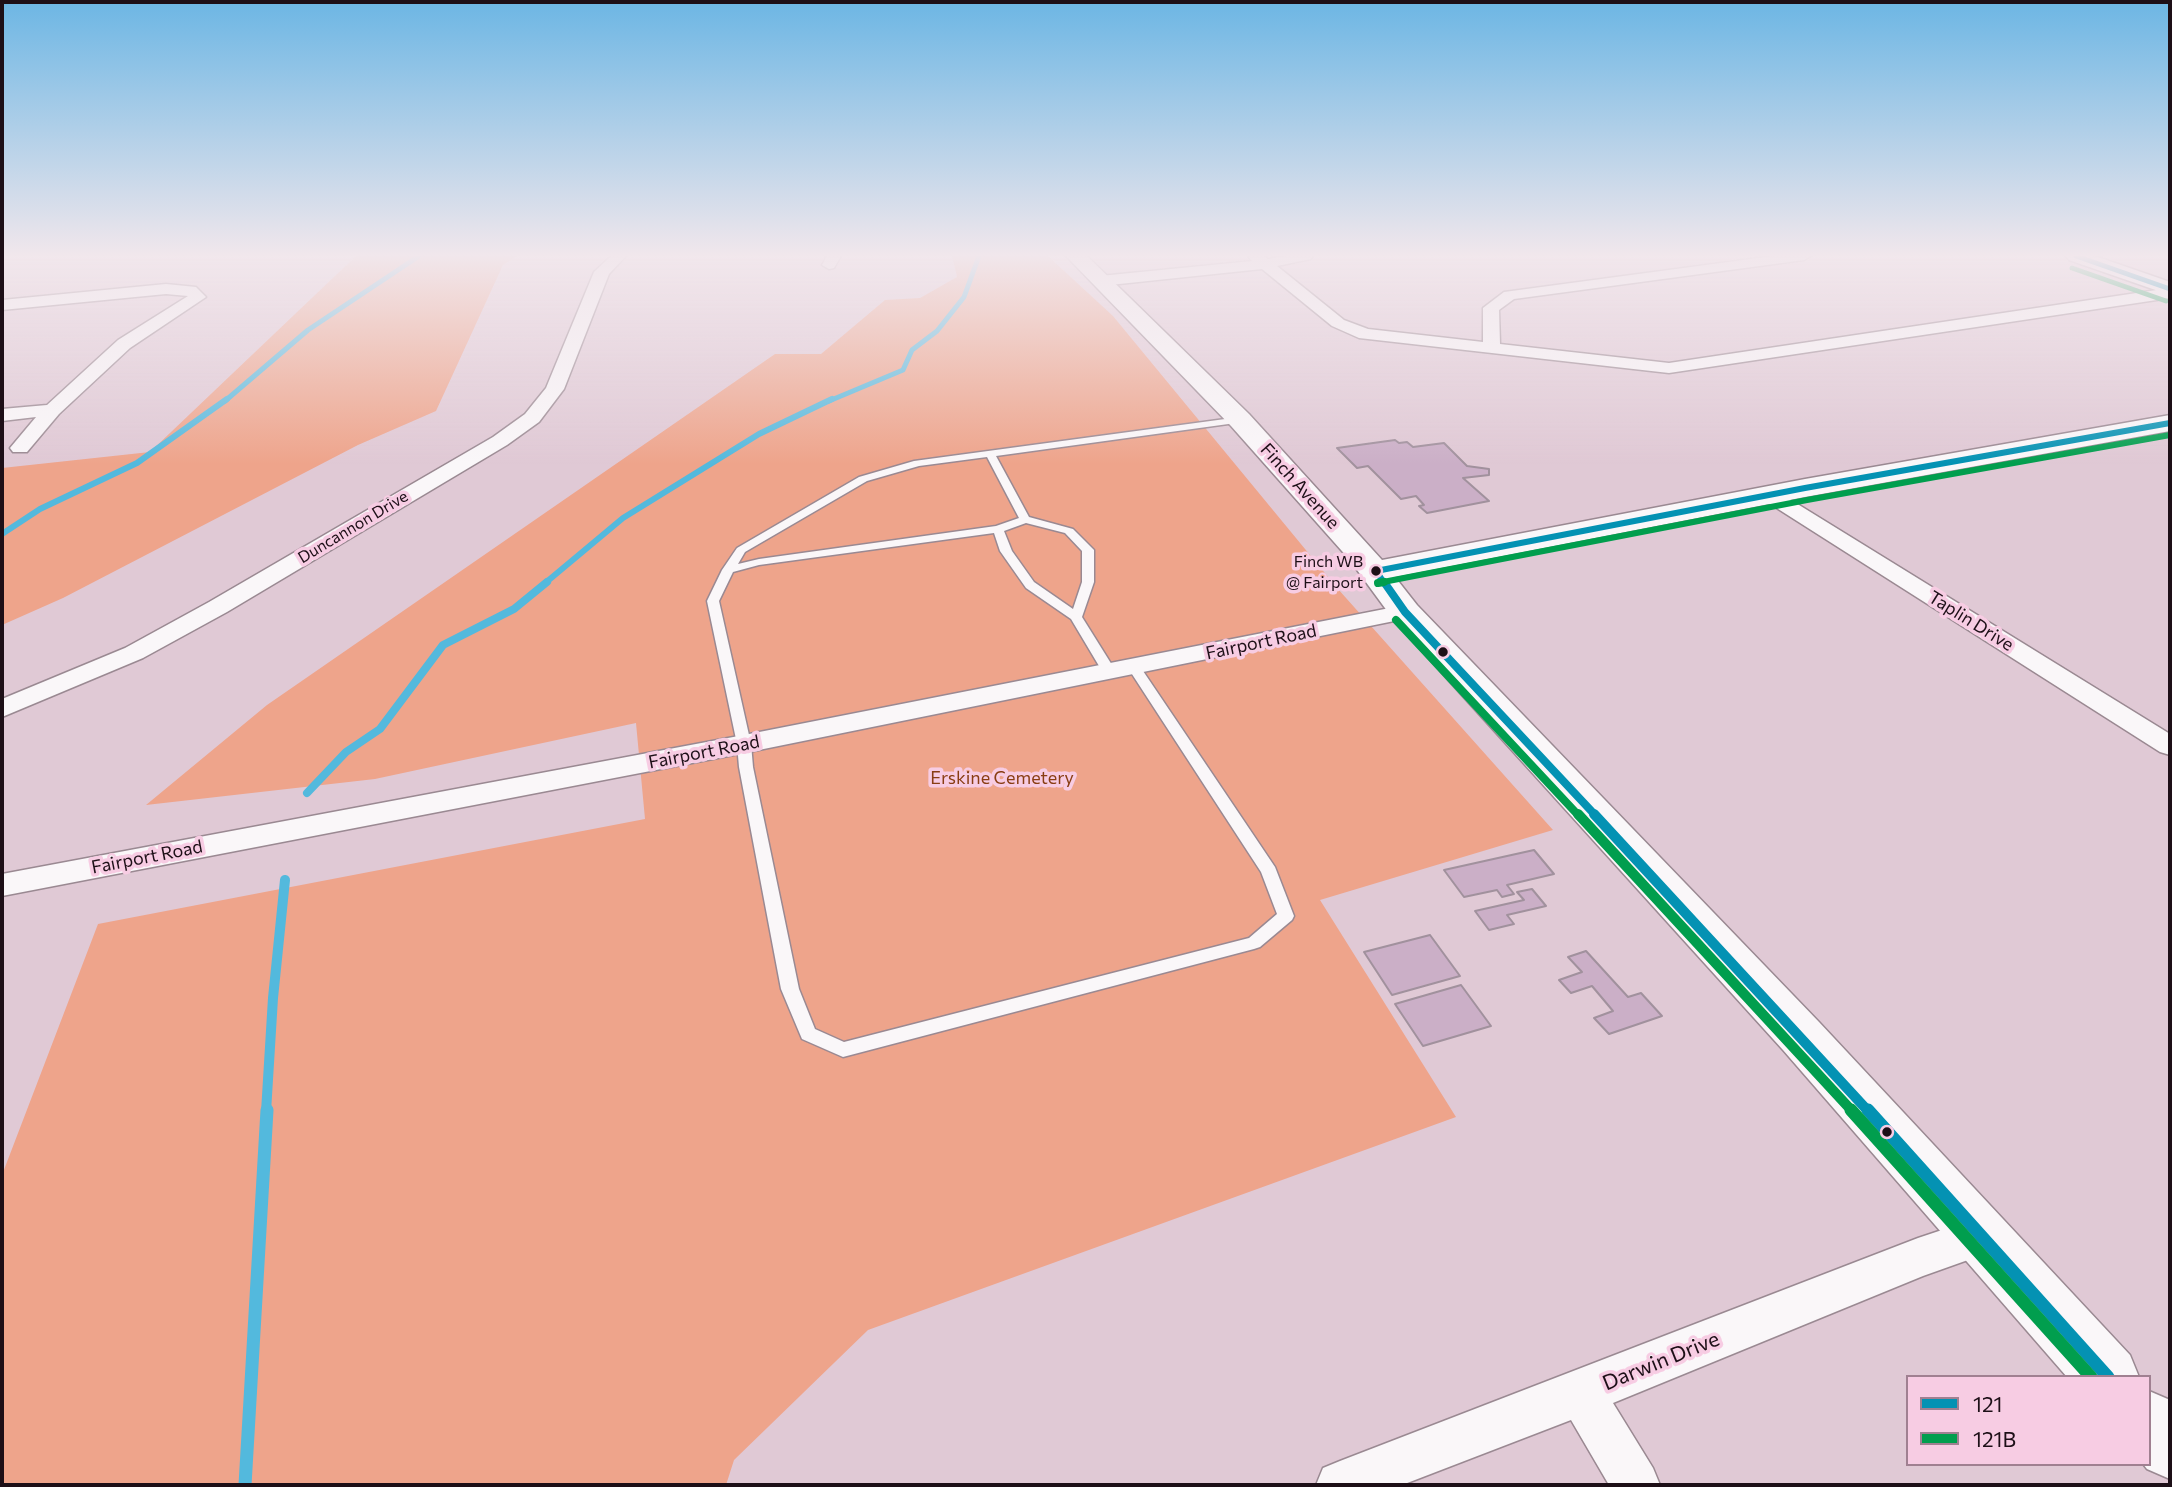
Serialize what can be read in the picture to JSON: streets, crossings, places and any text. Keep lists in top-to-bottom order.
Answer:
{
  "streets": {
    "main road": ["Finch Avenue"],
    "street": [
      "Duncannon Drive",
      "Taplin Drive",
      "Fairport Road",
      "Darwin Drive"
    ]
  },
  "crossings": [
    ["Finch Avenue", "Fairport Road"],
    ["Finch Avenue", "Darwin Drive"]
  ],
  "parks": ["Erskine Cemetery"],
  "places": ["Finch WB @ Fairport"],
  "lines": ["transit line 121", "transit line 121B"],
  "legend": ["121", "121B"]
}
